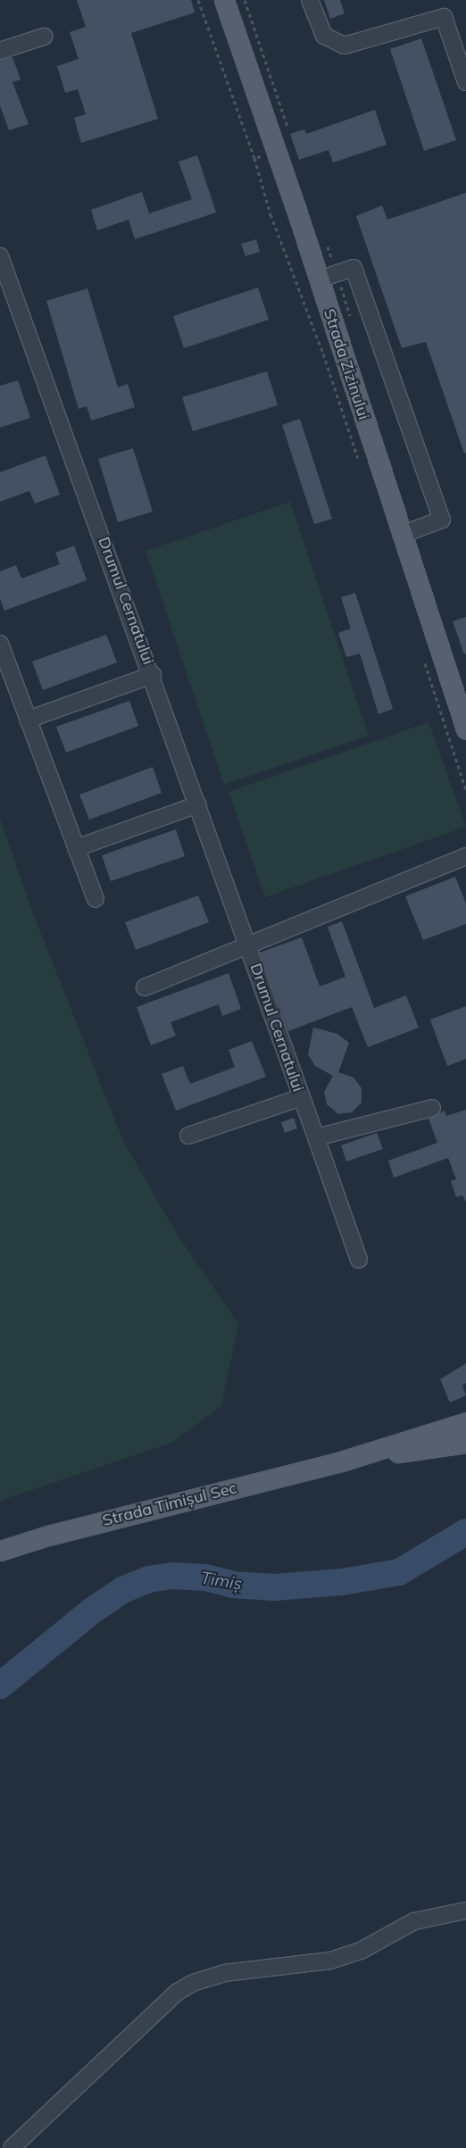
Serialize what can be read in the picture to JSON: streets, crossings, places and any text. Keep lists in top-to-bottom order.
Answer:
{
  "streets": {
    "main road": ["Strada Zizinului", "Strada Timișul Sec"],
    "street": ["Drumul Cernatului"]
  },
  "water": ["Timiș"]
}
